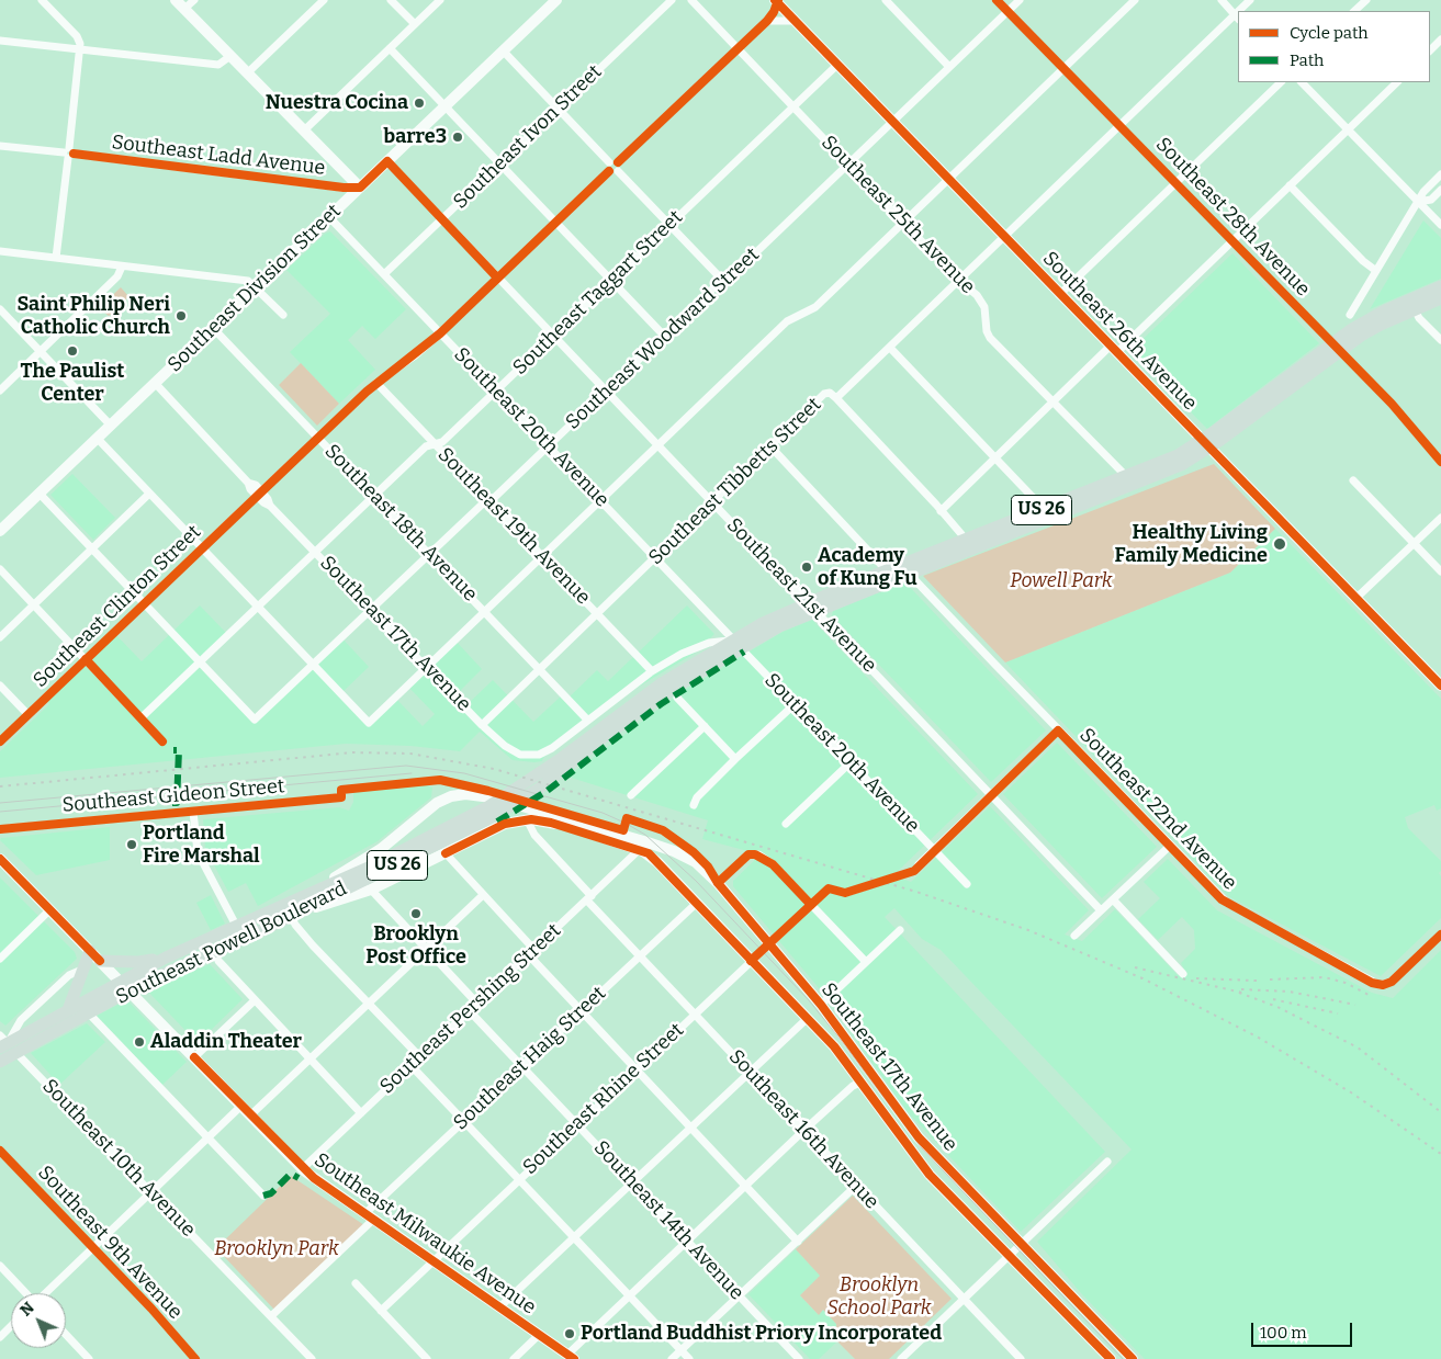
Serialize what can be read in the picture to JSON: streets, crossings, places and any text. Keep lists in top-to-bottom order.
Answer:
{
  "streets": {
    "main road": ["US 26", "Southeast Powell Boulevard"],
    "street": [
      "Southeast Ivon Street",
      "Southeast Ladd Avenue",
      "Southeast 25th Avenue",
      "Southeast 28th Avenue",
      "Southeast Division Street",
      "Southeast Taggart Street",
      "Southeast 26th Avenue",
      "Southeast Woodward Street",
      "Southeast 20th Avenue",
      "Southeast Tibbetts Street",
      "Southeast 18th Avenue",
      "Southeast 19th Avenue",
      "Southeast 21st Avenue",
      "Southeast Clinton Street",
      "Southeast 17th Avenue",
      "Southeast Gideon Street",
      "Southeast 22nd Avenue",
      "Southeast Pershing Street",
      "Southeast Haig Street",
      "Southeast Rhine Street",
      "Southeast 16th Avenue",
      "Southeast 10th Avenue",
      "Southeast 14th Avenue",
      "Southeast Milwaukie Avenue",
      "Southeast 9th Avenue"
    ]
  },
  "crossings": [
    ["Southeast Ivon Street", "Southeast 20th Avenue"],
    ["Southeast Ivon Street", "Southeast 21st Avenue"],
    ["Southeast Ladd Avenue", "Southeast Division Street"],
    ["Southeast 25th Avenue", "Southeast Taggart Street"],
    ["Southeast 25th Avenue", "Southeast Woodward Street"],
    ["Southeast 25th Avenue", "Southeast Tibbetts Street"],
    ["Southeast 25th Avenue", "Southeast Powell Boulevard"],
    ["Southeast 28th Avenue", "Southeast Woodward Street"],
    ["Southeast 28th Avenue", "Southeast Tibbetts Street"],
    ["Southeast 28th Avenue", "Southeast Powell Boulevard"],
    ["Southeast Division Street", "Southeast 20th Avenue"],
    ["Southeast Division Street", "Southeast 18th Avenue"],
    ["Southeast Division Street", "Southeast 21st Avenue"],
    ["Southeast Division Street", "Southeast 17th Avenue"],
    ["Southeast Taggart Street", "Southeast 26th Avenue"],
    ["Southeast Taggart Street", "Southeast Woodward Street"],
    ["Southeast Taggart Street", "Southeast 20th Avenue"],
    ["Southeast Taggart Street", "Southeast 18th Avenue"],
    ["Southeast Taggart Street", "Southeast 19th Avenue"],
    ["Southeast Taggart Street", "Southeast 21st Avenue"],
    ["Southeast Taggart Street", "Southeast 17th Avenue"],
    ["Southeast 26th Avenue", "Southeast Woodward Street"],
    ["Southeast 26th Avenue", "Southeast Tibbetts Street"],
    ["Southeast 26th Avenue", "Southeast Powell Boulevard"],
    ["Southeast Woodward Street", "Southeast 20th Avenue"],
    ["Southeast Woodward Street", "Southeast 18th Avenue"],
    ["Southeast Woodward Street", "Southeast 19th Avenue"],
    ["Southeast Woodward Street", "Southeast 21st Avenue"],
    ["Southeast Woodward Street", "Southeast 17th Avenue"],
    ["Southeast 20th Avenue", "Southeast Tibbetts Street"],
    ["Southeast 20th Avenue", "Southeast Clinton Street"],
    ["Southeast 20th Avenue", "Southeast Powell Boulevard"],
    ["Southeast Tibbetts Street", "Southeast 18th Avenue"],
    ["Southeast Tibbetts Street", "Southeast 19th Avenue"],
    ["Southeast Tibbetts Street", "Southeast 21st Avenue"],
    ["Southeast Tibbetts Street", "Southeast 17th Avenue"],
    ["Southeast 18th Avenue", "Southeast Clinton Street"],
    ["Southeast 18th Avenue", "Southeast 17th Avenue"],
    ["Southeast 19th Avenue", "Southeast Clinton Street"],
    ["Southeast 21st Avenue", "Southeast Clinton Street"],
    ["Southeast 21st Avenue", "Southeast Powell Boulevard"],
    ["Southeast Clinton Street", "Southeast 17th Avenue"],
    ["Southeast 17th Avenue", "Southeast Powell Boulevard"],
    ["Southeast 17th Avenue", "Southeast Pershing Street"],
    ["Southeast 17th Avenue", "Southeast Haig Street"],
    ["Southeast 17th Avenue", "Southeast Rhine Street"],
    ["Southeast 17th Avenue", "Southeast 16th Avenue"],
    ["Southeast 22nd Avenue", "Southeast Powell Boulevard"],
    ["Southeast Powell Boulevard", "Southeast 10th Avenue"],
    ["Southeast Powell Boulevard", "Southeast Milwaukie Avenue"],
    ["Southeast Pershing Street", "Southeast 16th Avenue"],
    ["Southeast Pershing Street", "Southeast 14th Avenue"],
    ["Southeast Pershing Street", "Southeast Milwaukie Avenue"],
    ["Southeast Haig Street", "Southeast 16th Avenue"],
    ["Southeast Haig Street", "Southeast 10th Avenue"],
    ["Southeast Haig Street", "Southeast 14th Avenue"],
    ["Southeast Haig Street", "Southeast Milwaukie Avenue"],
    ["Southeast Rhine Street", "Southeast 16th Avenue"],
    ["Southeast Rhine Street", "Southeast 14th Avenue"],
    ["Southeast Rhine Street", "Southeast Milwaukie Avenue"]
  ],
  "parks": ["Powell Park", "Brooklyn Park", "Brooklyn School Park"],
  "places": [
    "Nuestra Cocina",
    "barre3",
    "Saint Philip Neri Catholic Church",
    "The Paulist Center",
    "Healthy Living Family Medicine",
    "Academy of Kung Fu",
    "Portland Fire Marshal",
    "Brooklyn Post Office",
    "Aladdin Theater",
    "Portland Buddhist Priory Incorporated"
  ],
  "legend": ["Cycle path", "Path"],
  "scale_bar": "100 m",
  "north": "top left"
}
